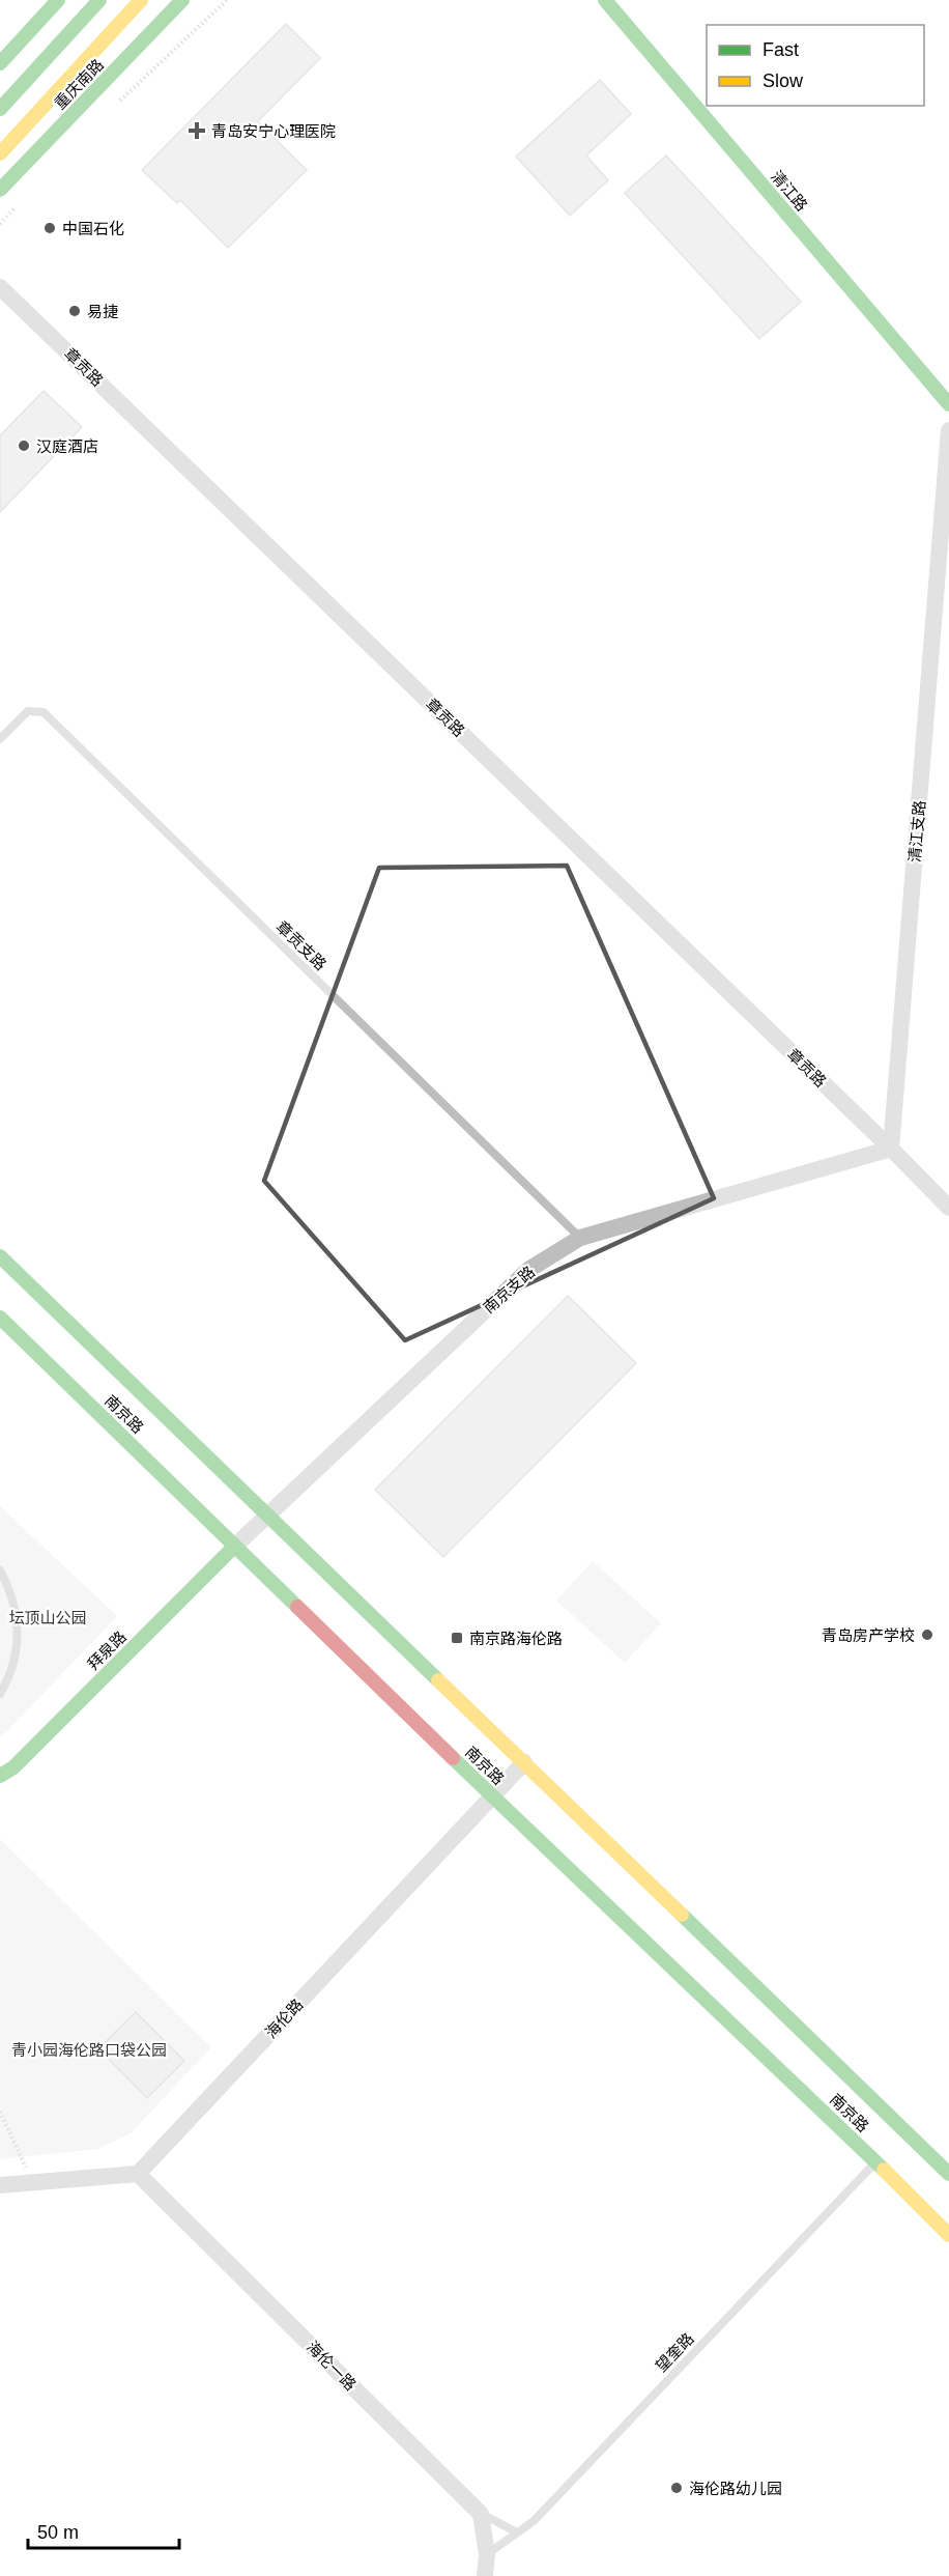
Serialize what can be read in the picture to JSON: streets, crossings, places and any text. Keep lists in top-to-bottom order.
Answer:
{
  "streets": {
    "main road": [
      "重庆南路",
      "清江路",
      "南京路",
      "拜泉路"
    ],
    "street": [
      "章贡路",
      "清江支路",
      "南京支路",
      "海伦路",
      "海伦一路"
    ],
    "lane": ["章贡支路", "望奎路"]
  },
  "crossings": [
    ["章贡路", "清江支路"],
    ["章贡路", "南京支路"],
    ["清江支路", "南京支路"],
    ["章贡支路", "南京支路"],
    ["南京支路", "南京路"],
    ["南京支路", "拜泉路"],
    ["南京路", "拜泉路"],
    ["南京路", "海伦路"],
    ["南京路", "望奎路"],
    ["海伦路", "海伦一路"]
  ],
  "parks": ["坛顶山公园", "青小园海伦路口袋公园"],
  "places": {
    "health": ["青岛安宁心理医院"],
    "other": [
      "中国石化",
      "易捷",
      "汉庭酒店",
      "青岛房产学校",
      "海伦路幼儿园"
    ],
    "transit": ["南京路海伦路"]
  },
  "legend": ["Fast", "Slow"],
  "scale_bar": "50 m"
}
